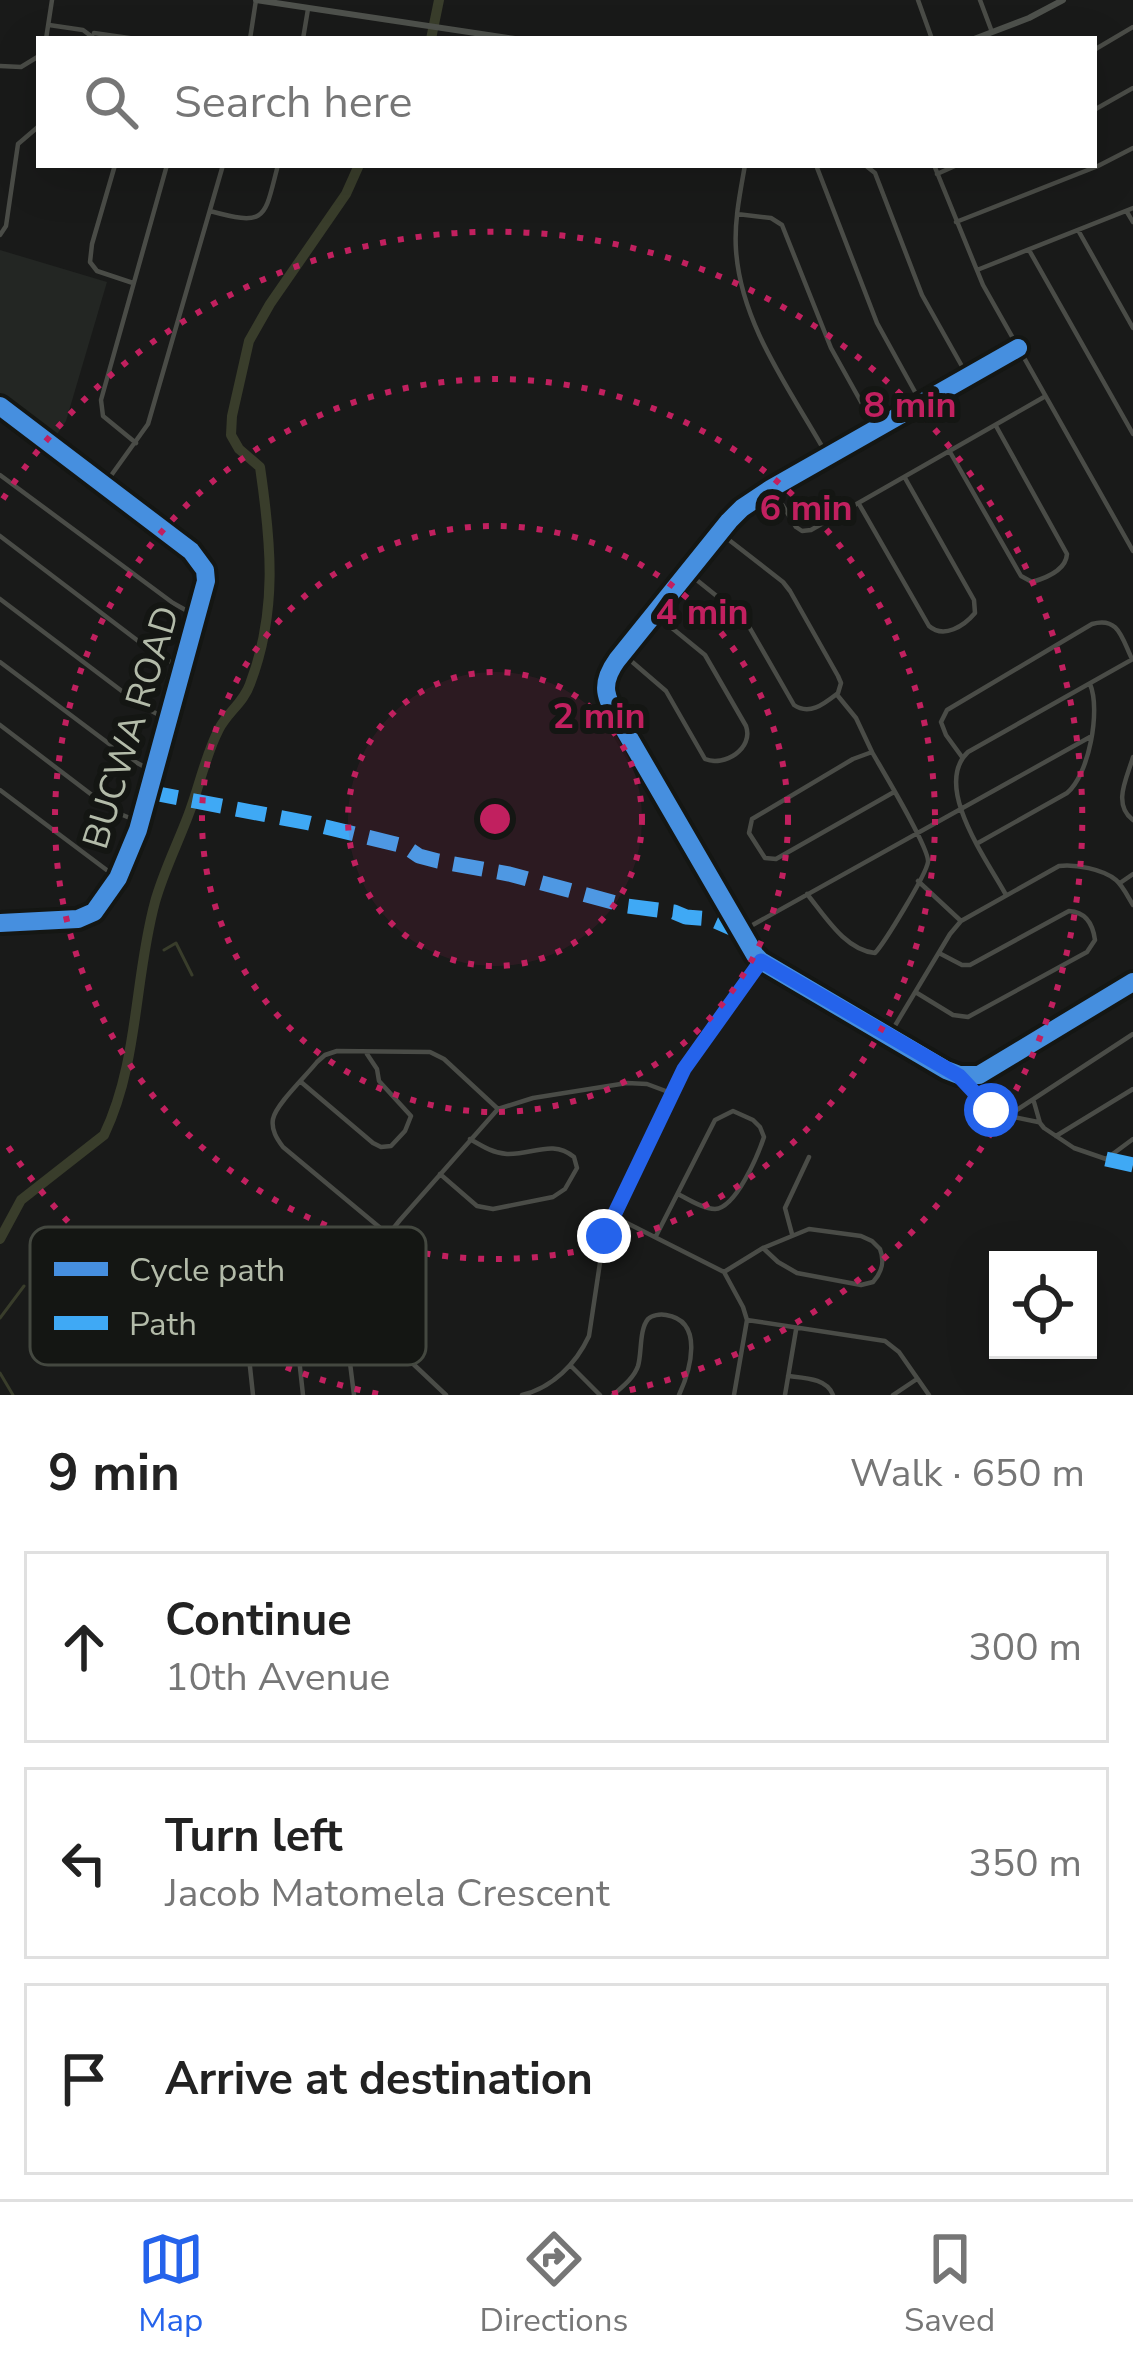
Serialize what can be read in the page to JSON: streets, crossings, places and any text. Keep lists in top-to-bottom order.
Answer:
{
  "streets": {
    "street": ["BUCWA ROAD"]
  },
  "legend": ["Cycle path", "Path"],
  "page": {
    "search": "Search here",
    "heading": ["9 min", "Walk · 650 m"],
    "list": [
      ["Continue", "10th Avenue", "300 m"],
      ["Turn left", "Jacob Matomela Crescent", "350 m"],
      "Arrive at destination"
    ],
    "nav": ["Map", "Directions", "Saved"]
  },
  "rings": [
    "8 min",
    "6 min",
    "4 min",
    "2 min"
  ]
}
